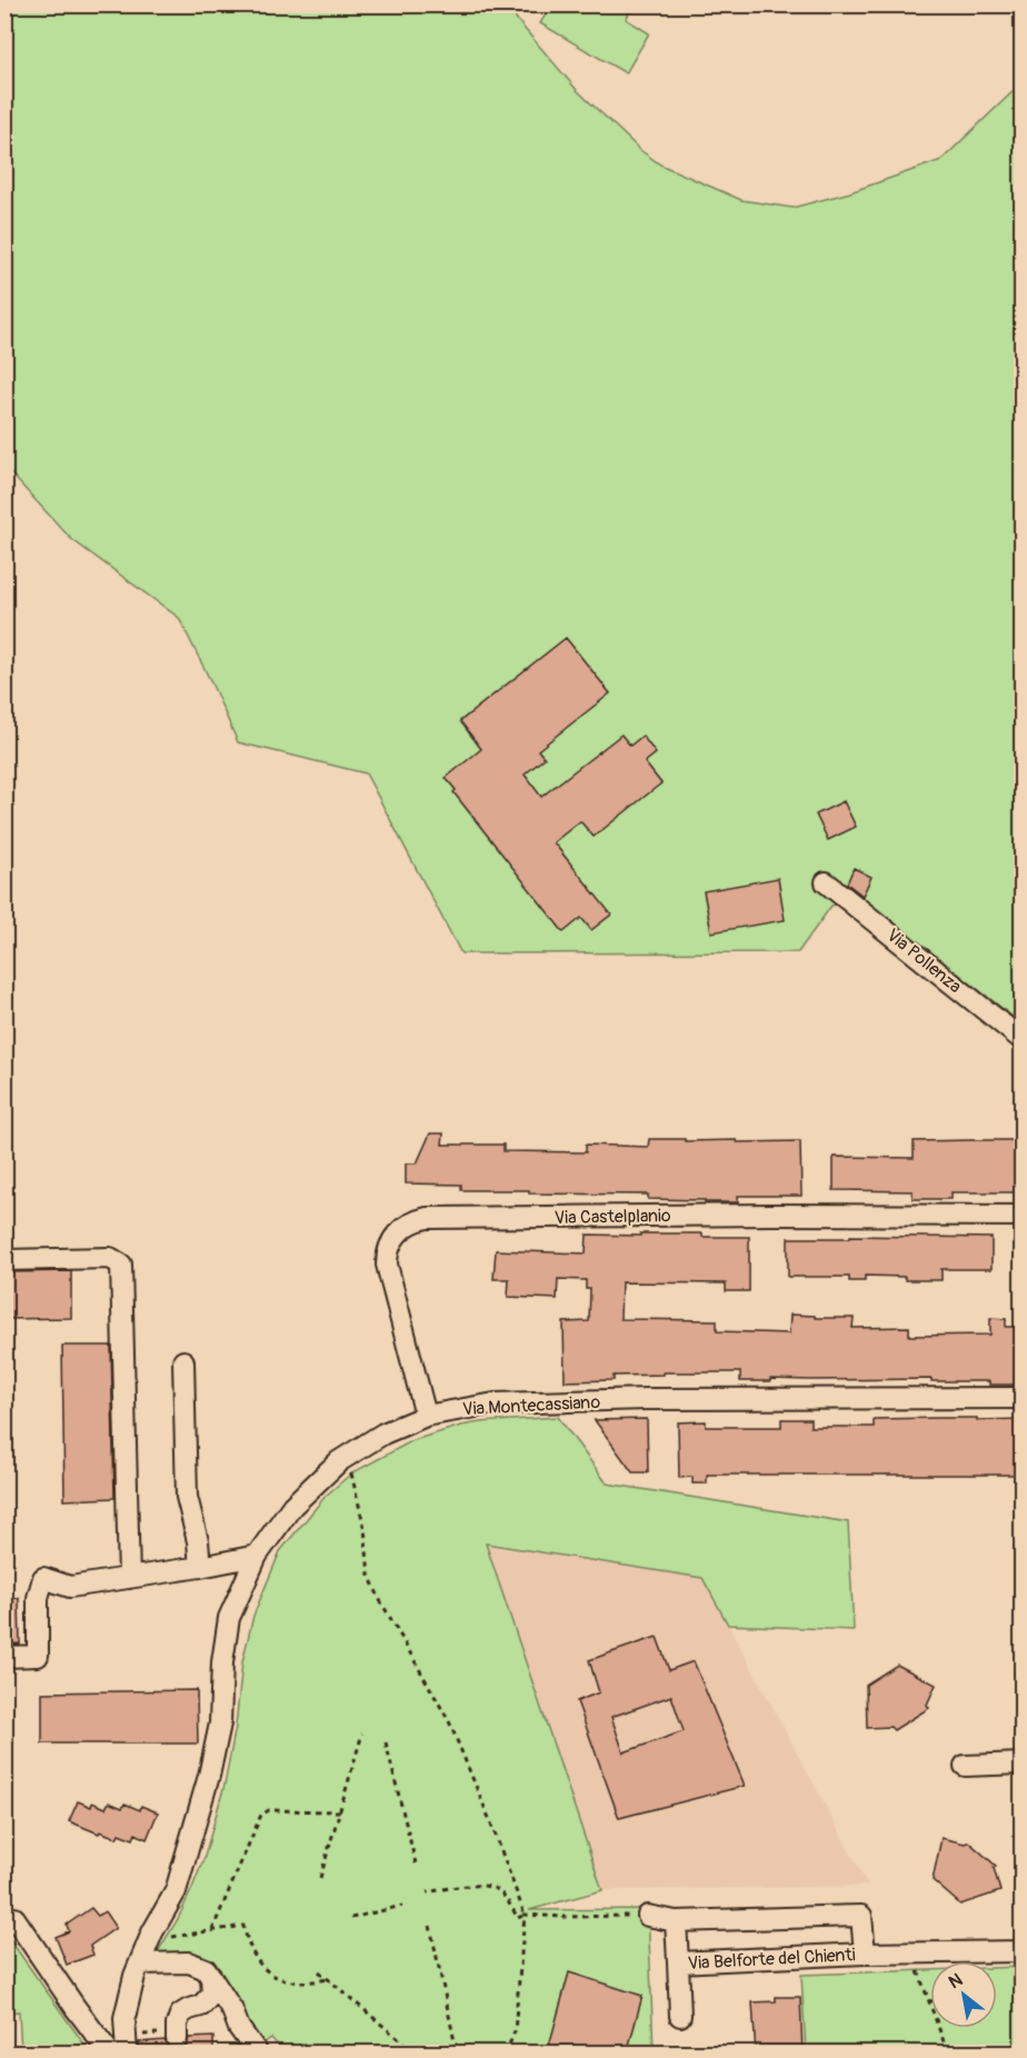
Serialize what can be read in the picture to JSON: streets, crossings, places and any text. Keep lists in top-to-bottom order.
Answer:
{
  "streets": {
    "street": [
      "Via Pollenza",
      "Via Castelplanio",
      "Via Montecassiano",
      "Via Belforte del Chienti"
    ]
  },
  "crossings": [
    ["Via Castelplanio", "Via Montecassiano"]
  ],
  "north": "top left"
}
